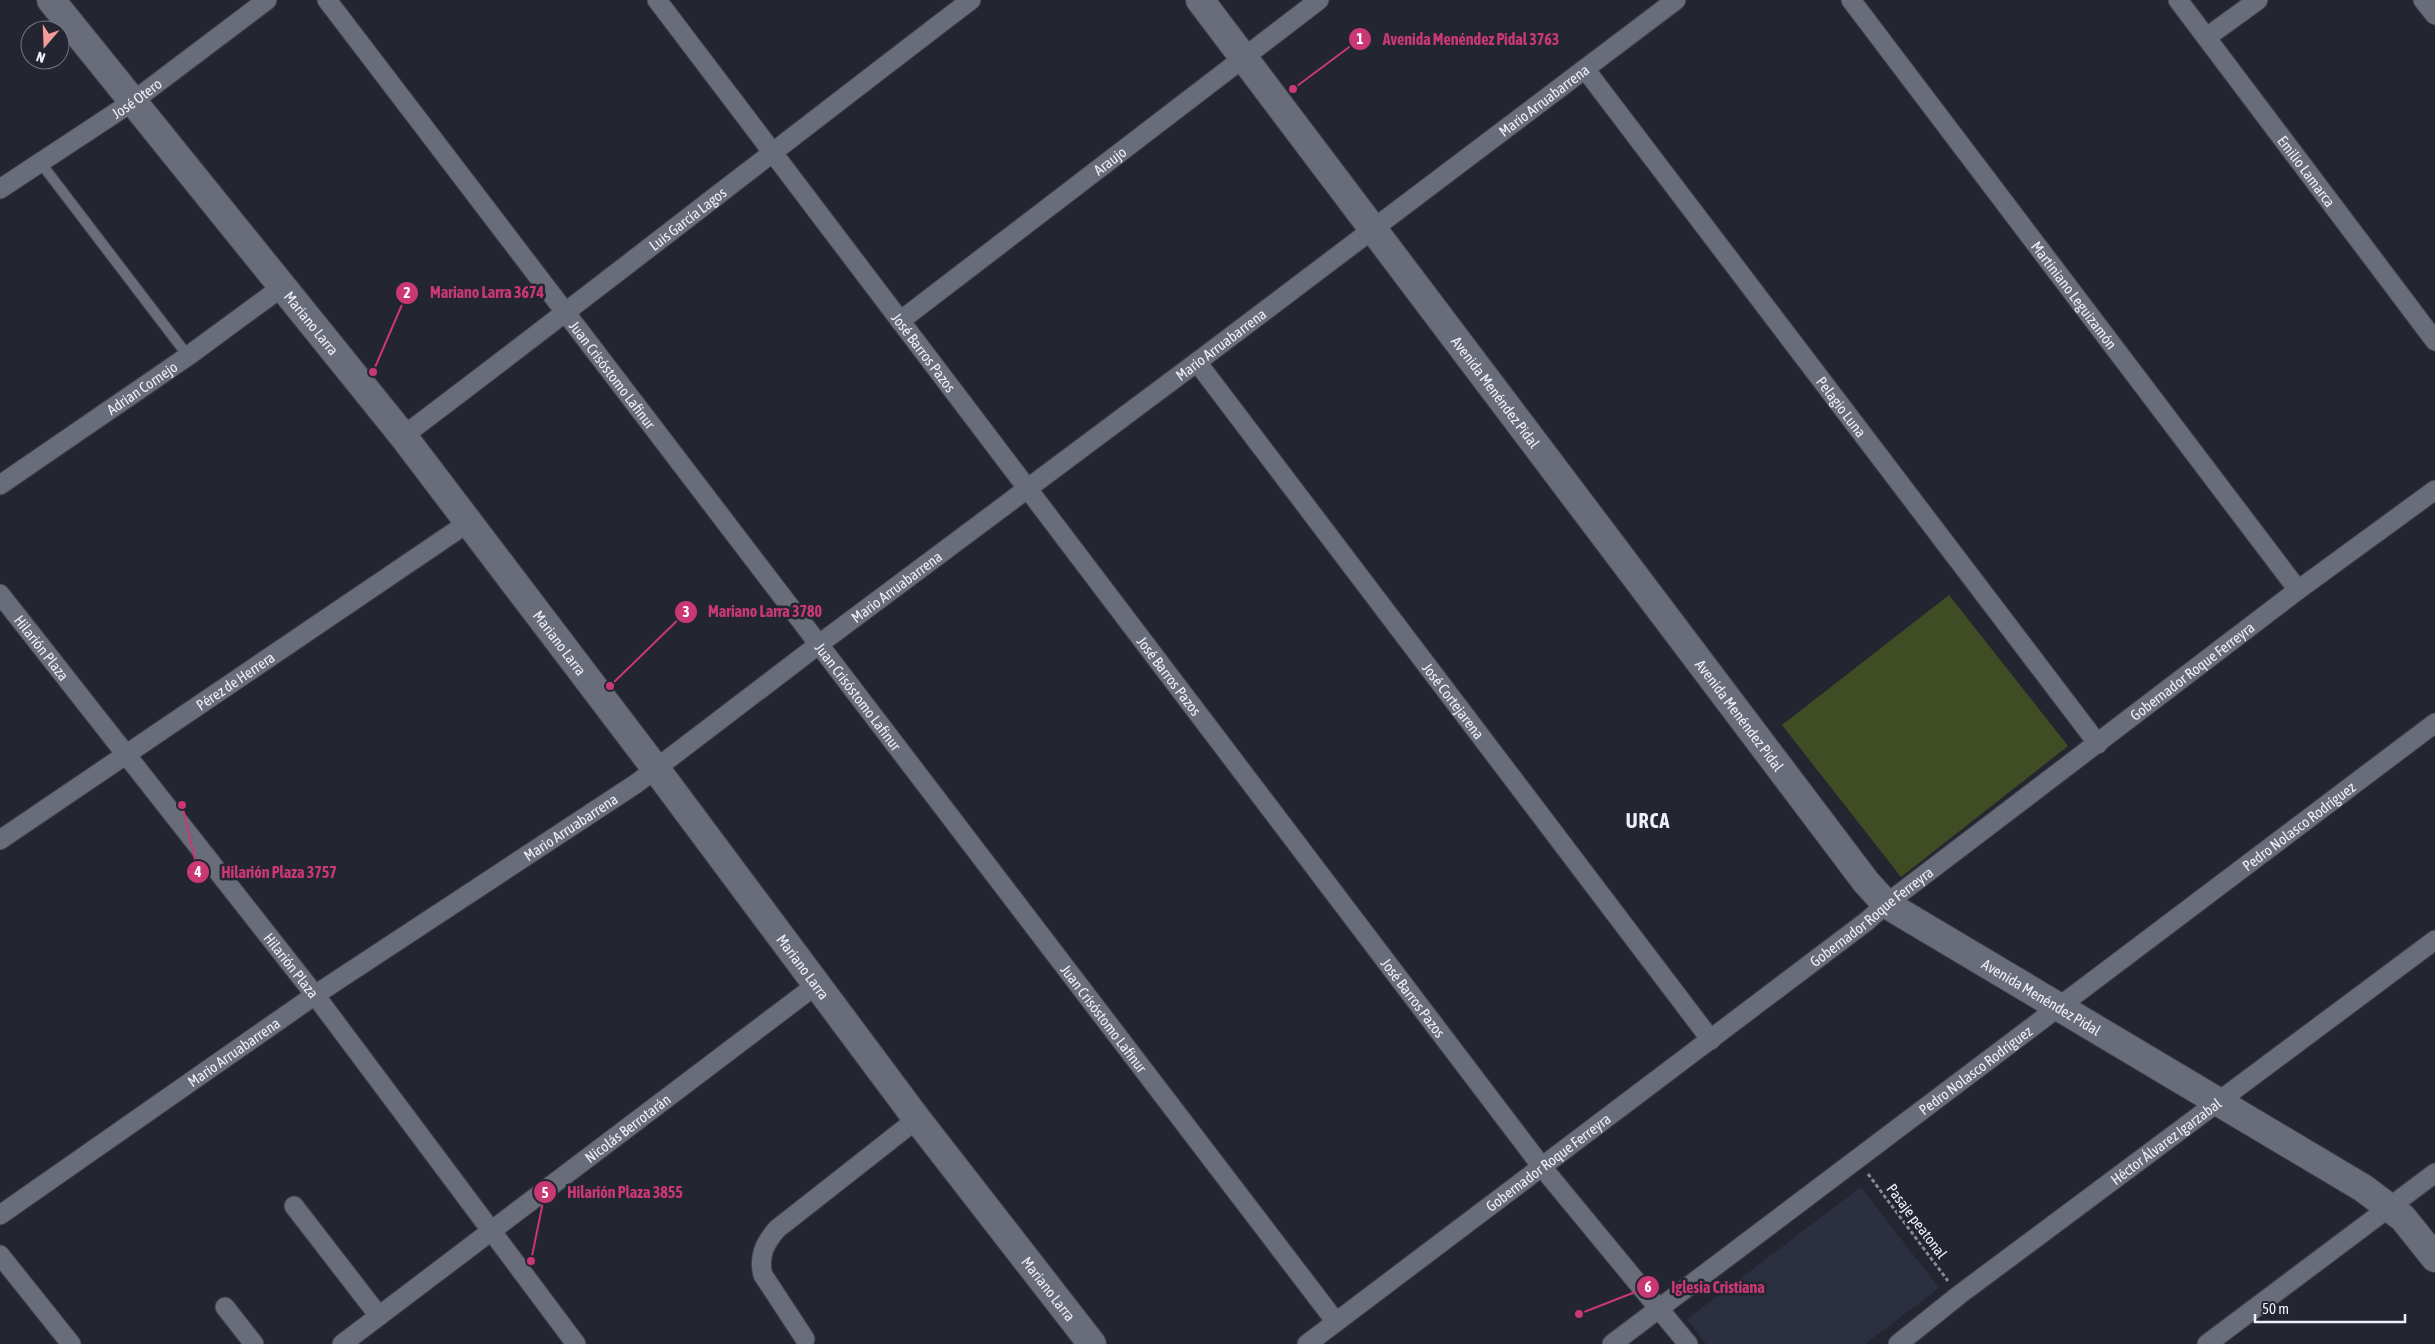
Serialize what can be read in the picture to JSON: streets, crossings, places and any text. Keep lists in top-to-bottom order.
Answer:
{
  "streets": {
    "main road": ["Mariano Larra", "Avenida Menéndez Pidal"],
    "street": [
      "José Otero",
      "Mario Arruabarrena",
      "Araujo",
      "Emilio Lamarca",
      "Luis García Lagos",
      "Martiniano Leguizamón",
      "José Barros Pazos",
      "Juan Crisóstomo Lafinur",
      "Adrian Cornejo",
      "Pelagio Luna",
      "Hilarión Plaza",
      "Gobernador Roque Ferreyra",
      "Pérez de Herrera",
      "José Cortejarena",
      "Pedro Nolasco Rodríguez",
      "Nicolás Berrotarán",
      "Héctor Álvarez Igarzabal"
    ],
    "path": ["Pasaje peatonal"]
  },
  "crossings": [
    ["José Otero", "Mariano Larra"],
    ["Mario Arruabarrena", "Mariano Larra"],
    ["Mario Arruabarrena", "José Barros Pazos"],
    ["Mario Arruabarrena", "Juan Crisóstomo Lafinur"],
    ["Mario Arruabarrena", "Avenida Menéndez Pidal"],
    ["Mario Arruabarrena", "Pelagio Luna"],
    ["Mario Arruabarrena", "Hilarión Plaza"],
    ["Mario Arruabarrena", "José Cortejarena"],
    ["Araujo", "José Barros Pazos"],
    ["Araujo", "Avenida Menéndez Pidal"],
    ["Luis García Lagos", "Mariano Larra"],
    ["Luis García Lagos", "José Barros Pazos"],
    ["Luis García Lagos", "Juan Crisóstomo Lafinur"],
    ["Martiniano Leguizamón", "Gobernador Roque Ferreyra"],
    ["Mariano Larra", "Adrian Cornejo"],
    ["Mariano Larra", "Pérez de Herrera"],
    ["Mariano Larra", "Nicolás Berrotarán"],
    ["José Barros Pazos", "Gobernador Roque Ferreyra"],
    ["José Barros Pazos", "Pedro Nolasco Rodríguez"],
    ["Juan Crisóstomo Lafinur", "Gobernador Roque Ferreyra"],
    ["Avenida Menéndez Pidal", "Gobernador Roque Ferreyra"],
    ["Avenida Menéndez Pidal", "Pedro Nolasco Rodríguez"],
    ["Avenida Menéndez Pidal", "Héctor Álvarez Igarzabal"],
    ["Pelagio Luna", "Gobernador Roque Ferreyra"],
    ["Hilarión Plaza", "Pérez de Herrera"],
    ["Hilarión Plaza", "Nicolás Berrotarán"],
    ["Gobernador Roque Ferreyra", "José Cortejarena"],
    ["Pedro Nolasco Rodríguez", "Pasaje peatonal"],
    ["Héctor Álvarez Igarzabal", "Pasaje peatonal"]
  ],
  "districts": ["URCA"],
  "places": [
    "Avenida Menéndez Pidal 3763",
    "Mariano Larra 3674",
    "Mariano Larra 3780",
    "Hilarión Plaza 3757",
    "Hilarión Plaza 3855",
    "Iglesia Cristiana"
  ],
  "scale_bar": "50 m",
  "north": "bottom"
}
